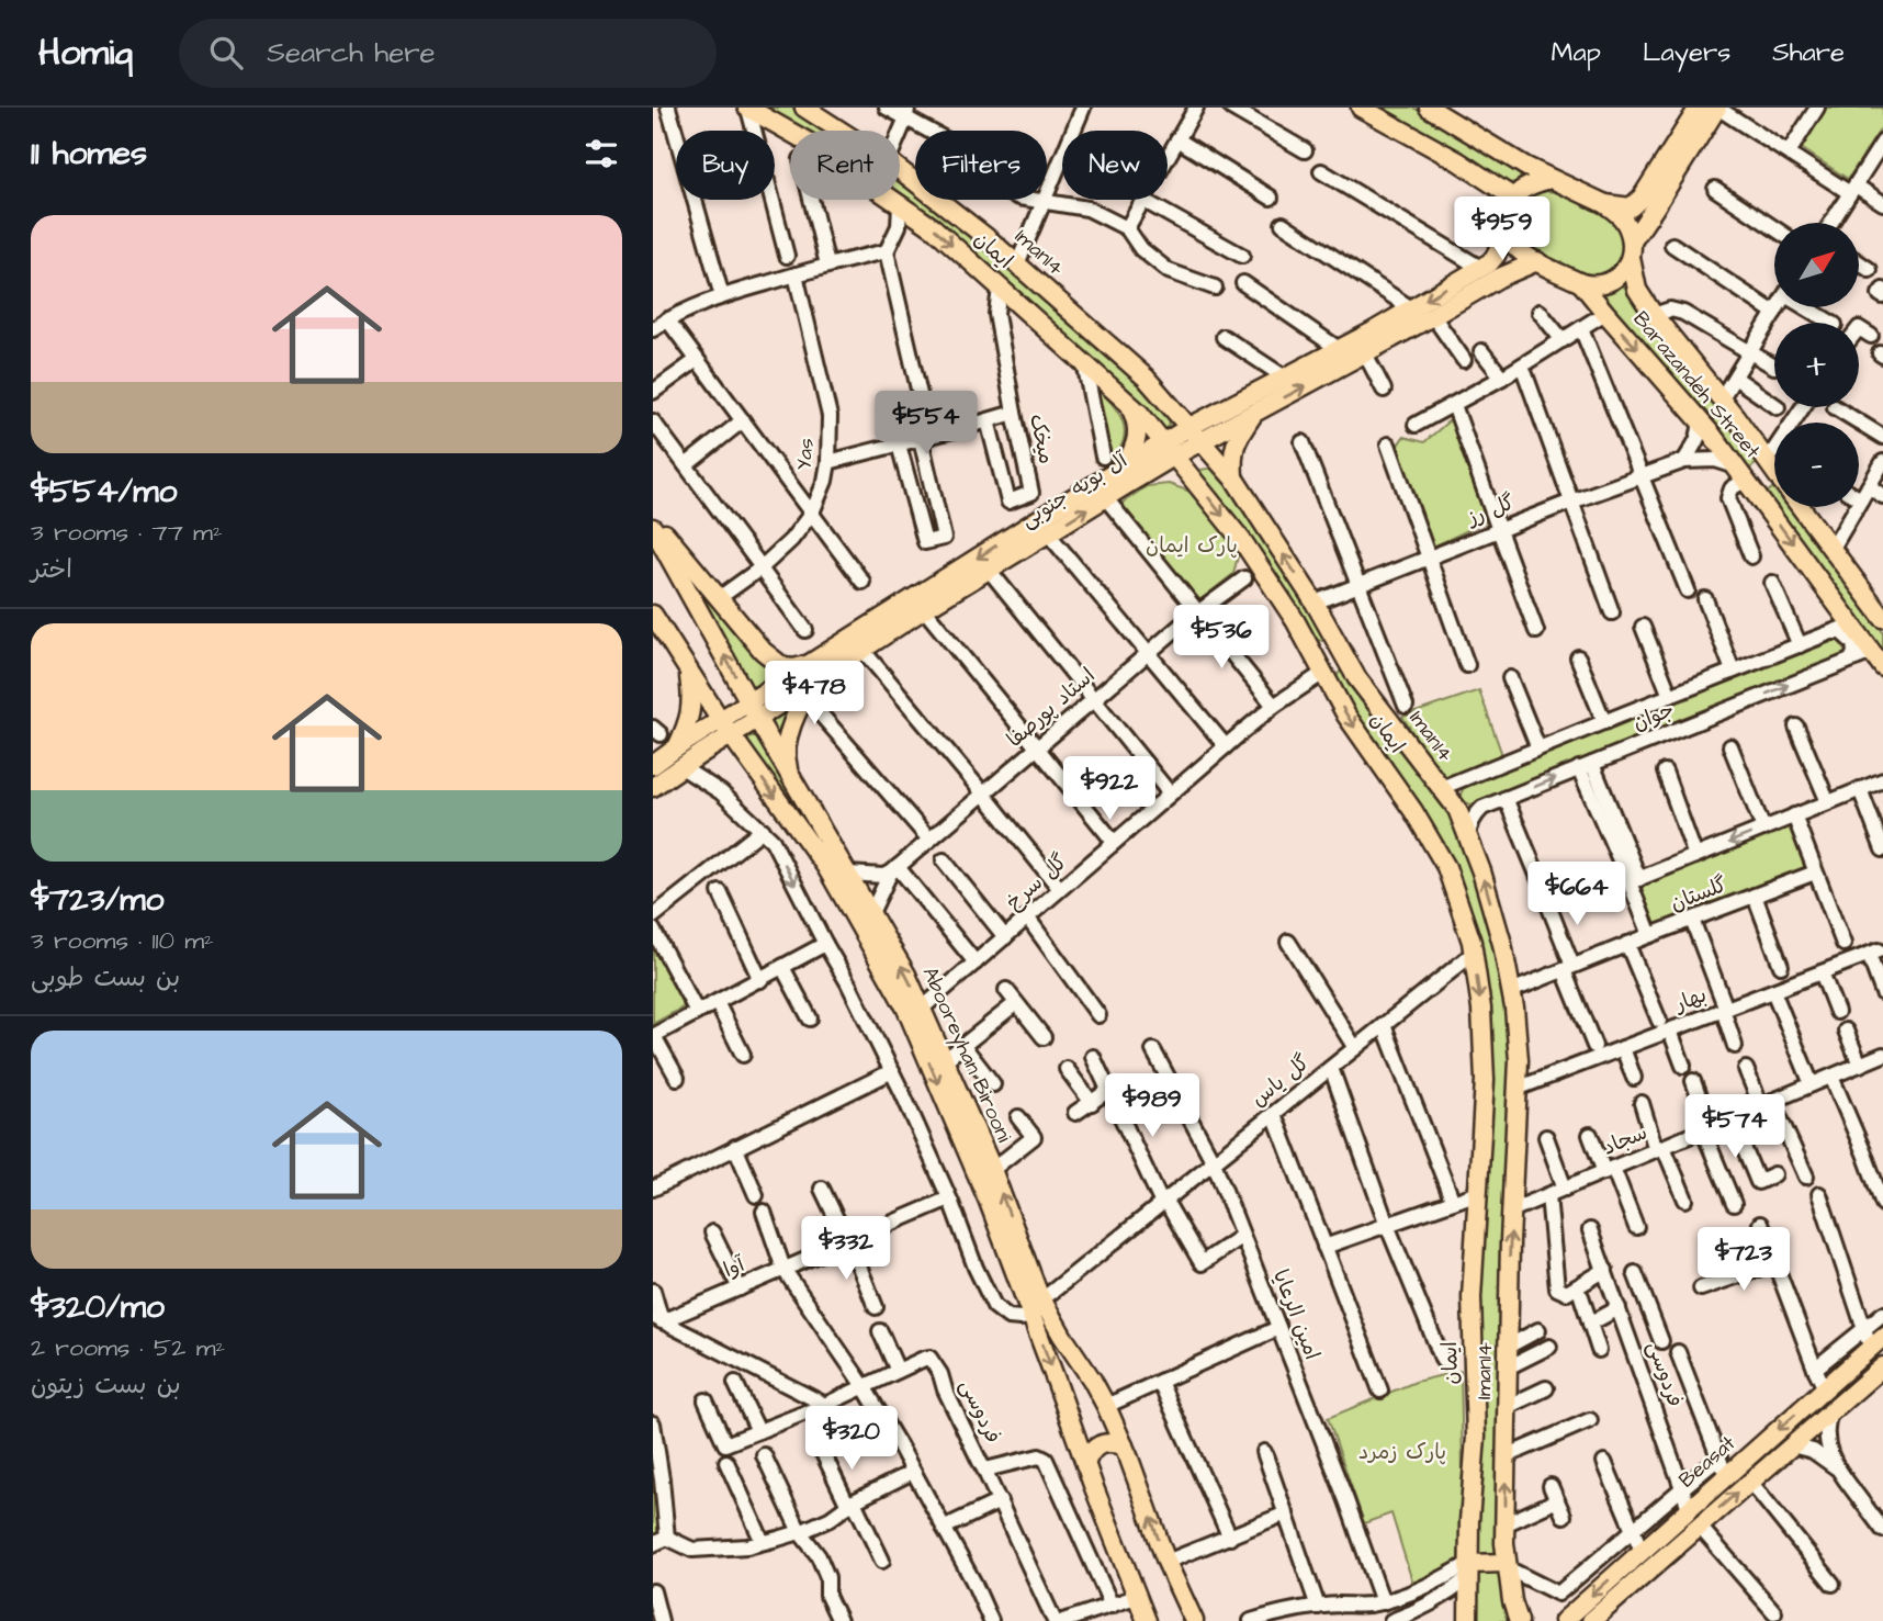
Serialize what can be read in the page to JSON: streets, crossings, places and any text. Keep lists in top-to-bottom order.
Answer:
{
  "streets": {
    "main road": [
      "ایمان",
      "Iman14",
      "Barazandeh Street",
      "آل بویه جنوبی",
      "Abooreyhan Birooni",
      "Beasat"
    ],
    "street": [
      "میخک",
      "Yas",
      "گل رز",
      "استاد پورصفا",
      "جوان",
      "گل سرخ",
      "گلستان",
      "بهار",
      "گل یاس",
      "سجاد",
      "آوا",
      "امین الرعایا",
      "فردوسی"
    ]
  },
  "crossings": [
    ["ایمان", "میخک"],
    ["ایمان", "آل بویه جنوبی"],
    ["ایمان", "گل سرخ"],
    ["ایمان", "گل یاس"],
    ["Iman14", "آل بویه جنوبی"],
    ["Iman14", "گل رز"],
    ["Iman14", "جوان"],
    ["Iman14", "گلستان"],
    ["Iman14", "بهار"],
    ["Iman14", "سجاد"],
    ["Barazandeh Street", "آل بویه جنوبی"],
    ["Barazandeh Street", "جوان"],
    ["آل بویه جنوبی", "Abooreyhan Birooni"],
    ["گل سرخ", "Abooreyhan Birooni"],
    ["Abooreyhan Birooni", "گل یاس"],
    ["گل یاس", "امین الرعایا"],
    ["فردوسی", "Beasat"]
  ],
  "one_way": ["ایمان"],
  "parks": ["پارک ایمان", "پارک زمرد"],
  "north": "top right",
  "page": {
    "header": "Homiq",
    "search": "Search here",
    "nav": ["Map", "Layers", "Share"],
    "heading": "11 homes",
    "chip": [
      "Buy",
      "Rent",
      "Filters",
      "New"
    ],
    "price": [
      "$959",
      "$554",
      "$536",
      "$478",
      "$922",
      "$664",
      "$989",
      "$574",
      "$332",
      "$723",
      "$320"
    ],
    "list": [
      {
        "name": "$554/mo",
        "note": "3 rooms · 77 m² · اختر"
      },
      {
        "name": "$723/mo",
        "note": "3 rooms · 110 m² · بن بست طوبی"
      },
      {
        "name": "$320/mo",
        "note": "2 rooms · 52 m² · بن بست زیتون"
      }
    ],
    "map_buttons": ["+", "−"]
  }
}
